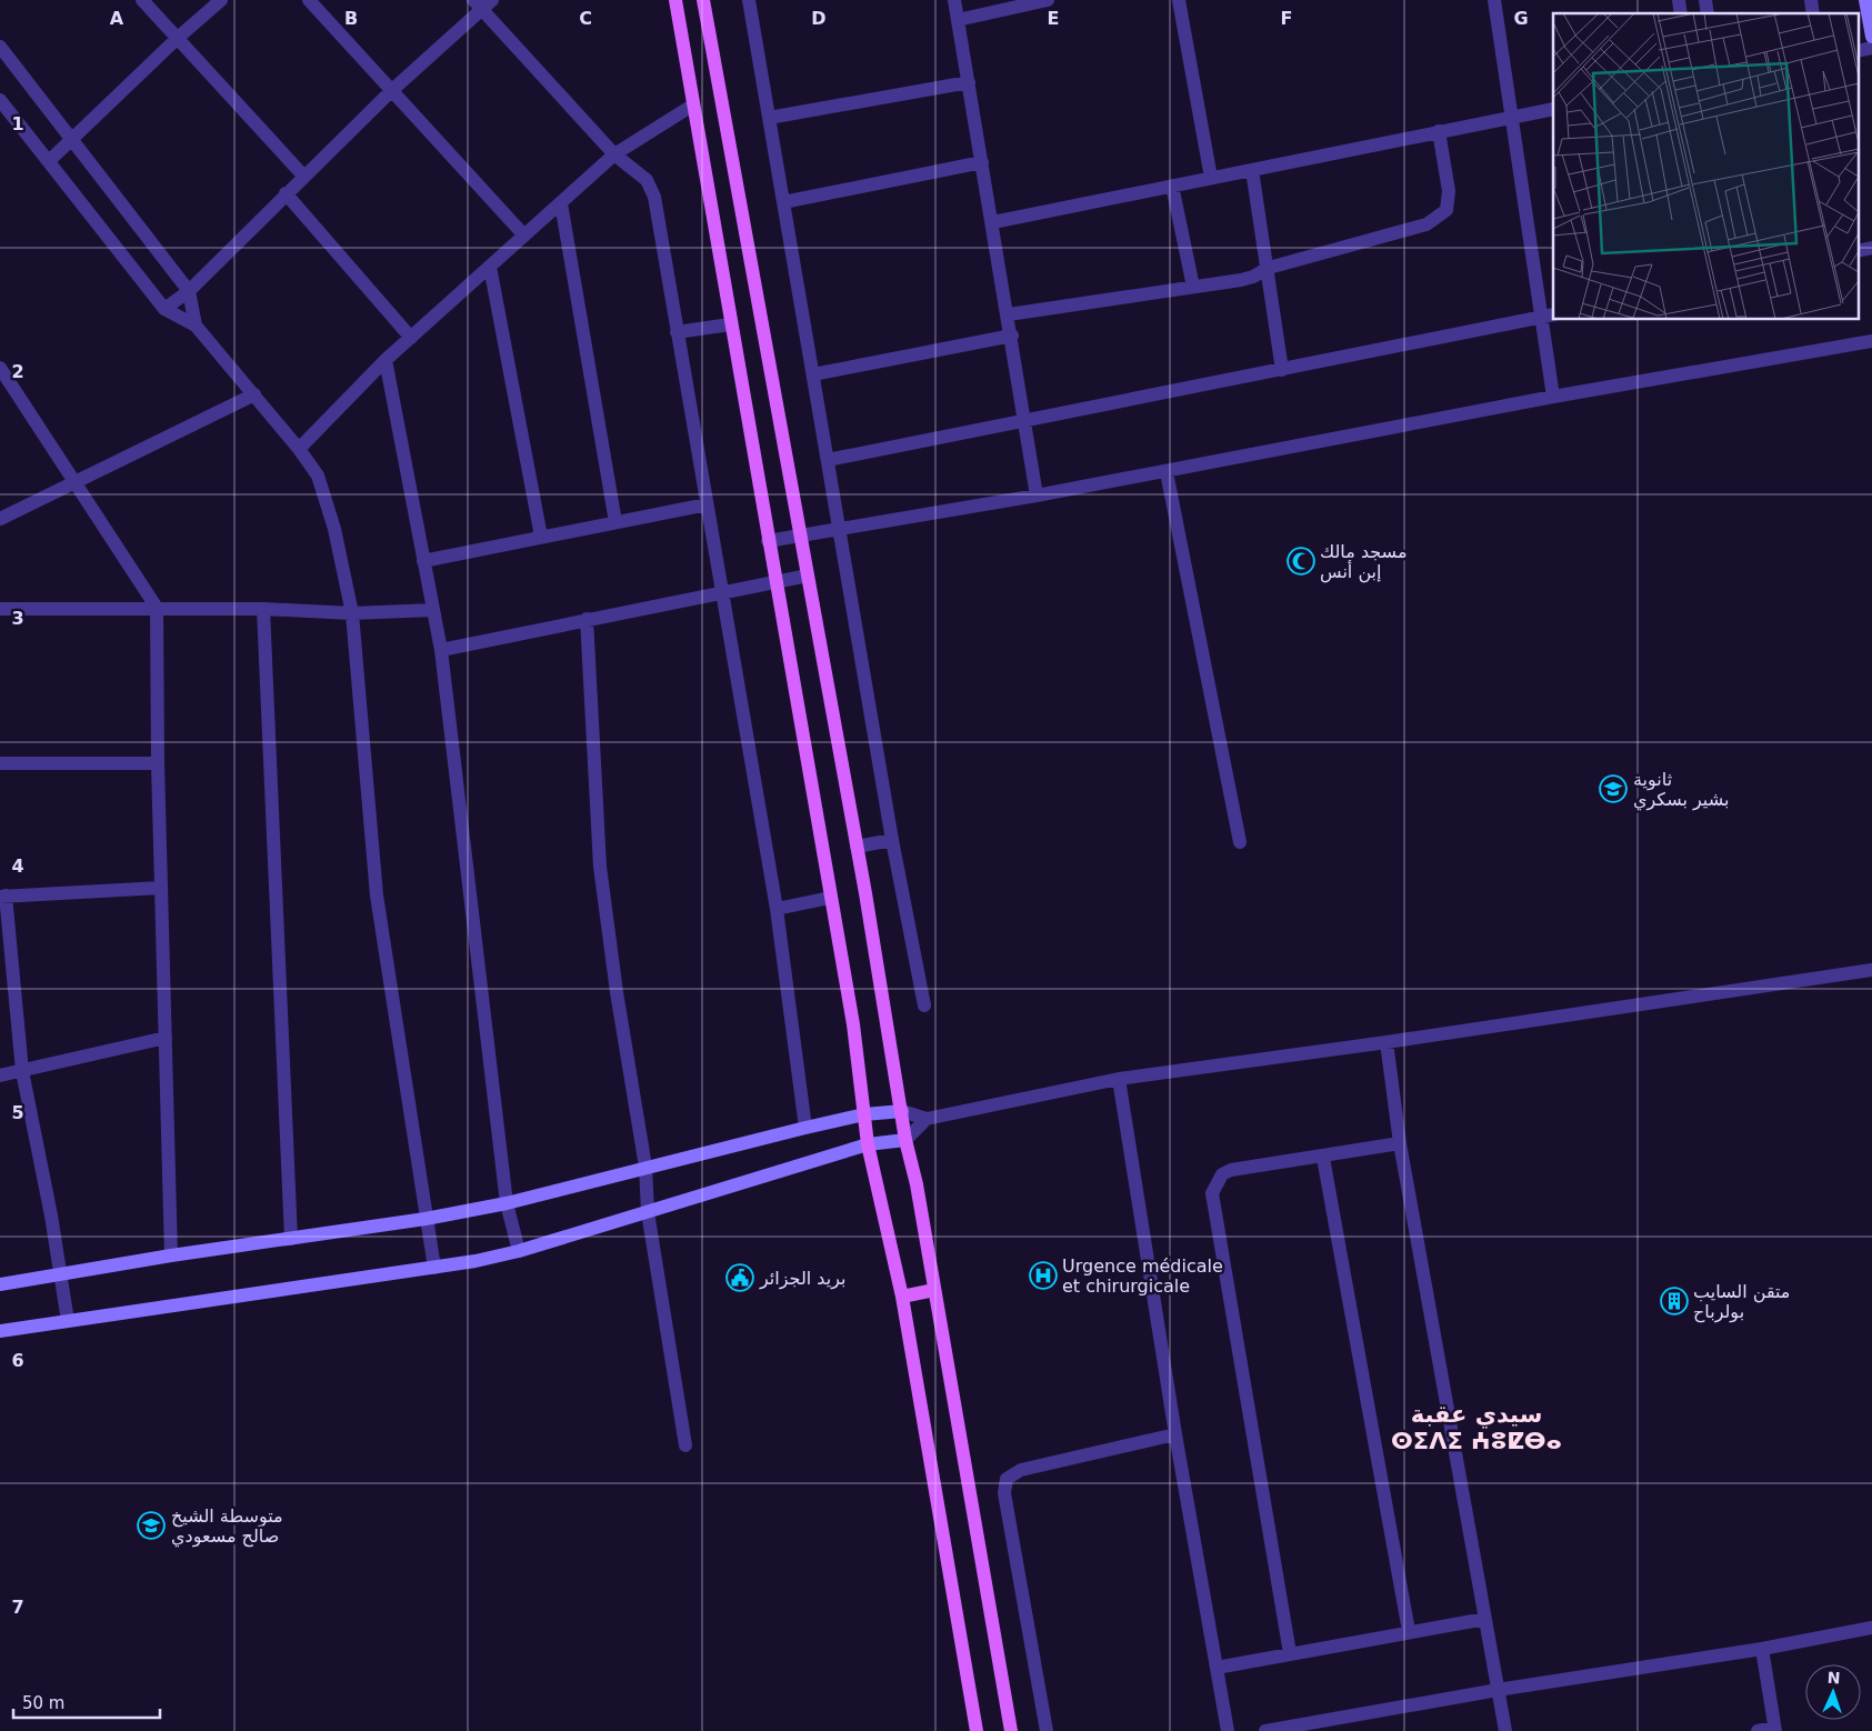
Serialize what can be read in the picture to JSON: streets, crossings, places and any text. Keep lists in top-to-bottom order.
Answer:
{
  "districts": ["سيدي عقبة ⵙⵉⴷⵉ ⵄⵓⵇⴱⴰ"],
  "places": {
    "mosque": ["مسجد مالك إبن أنس"],
    "school or university": ["ثانوية بشير بسكري", "متوسطة الشيخ صالح مسعودي"],
    "hospital": ["Urgence médicale et chirurgicale"],
    "public building": ["بريد الجزائر"],
    "building": ["متقن السايب بولرباح"]
  },
  "scale_bar": "50 m",
  "north": "top",
  "grid": {
    "columns": [
      "A",
      "B",
      "C",
      "D",
      "E",
      "F",
      "G"
    ],
    "rows": [
      "1",
      "2",
      "3",
      "4",
      "5",
      "6",
      "7"
    ]
  }
}
